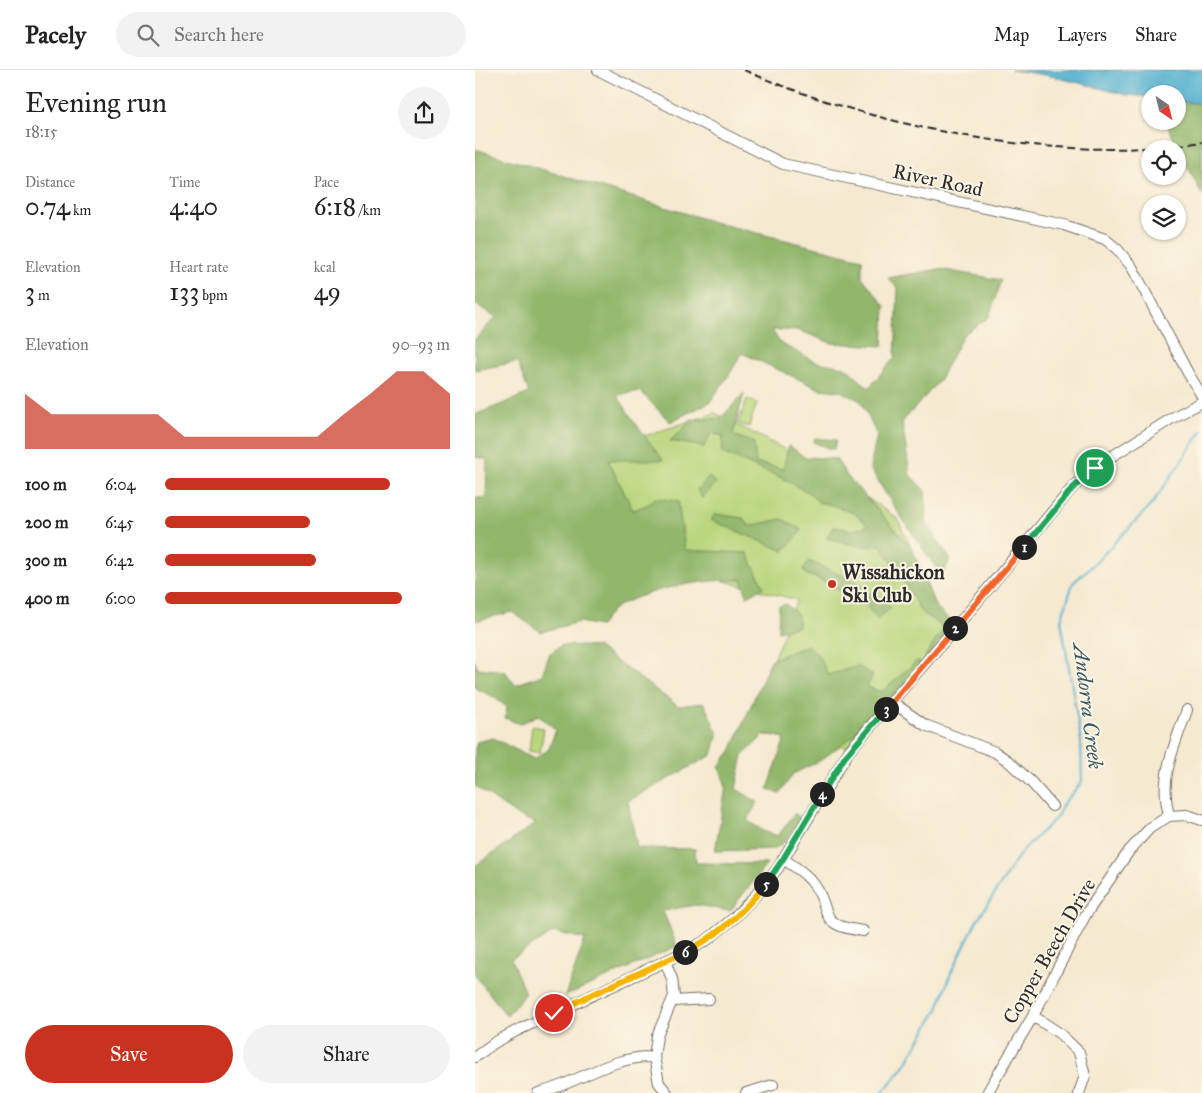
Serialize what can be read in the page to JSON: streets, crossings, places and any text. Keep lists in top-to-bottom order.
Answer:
{
  "streets": {
    "street": ["River Road", "Copper Beech Drive"]
  },
  "water": ["Andorra Creek"],
  "places": ["Wissahickon Ski Club"],
  "north": "bottom right",
  "page": {
    "header": "Pacely",
    "search": "Search here",
    "nav": ["Map", "Layers", "Share"],
    "heading": ["Evening run", "18:15"],
    "stats": [
      ["Distance", "0.74 km"],
      ["Time", "4:40"],
      ["Pace", "6:18 /km"],
      ["Elevation", "3 m"],
      ["Heart rate", "133 bpm"],
      ["kcal", "49"]
    ],
    "chart": ["Elevation", "90–93 m"],
    "list": [
      {
        "name": "100 m",
        "note": "6:04"
      },
      {
        "name": "200 m",
        "note": "6:45"
      },
      {
        "name": "300 m",
        "note": "6:42"
      },
      {
        "name": "400 m",
        "note": "6:00"
      }
    ],
    "pins": [
      "1",
      "2",
      "3",
      "4",
      "5",
      "6"
    ],
    "buttons": ["Save", "Share"]
  }
}
